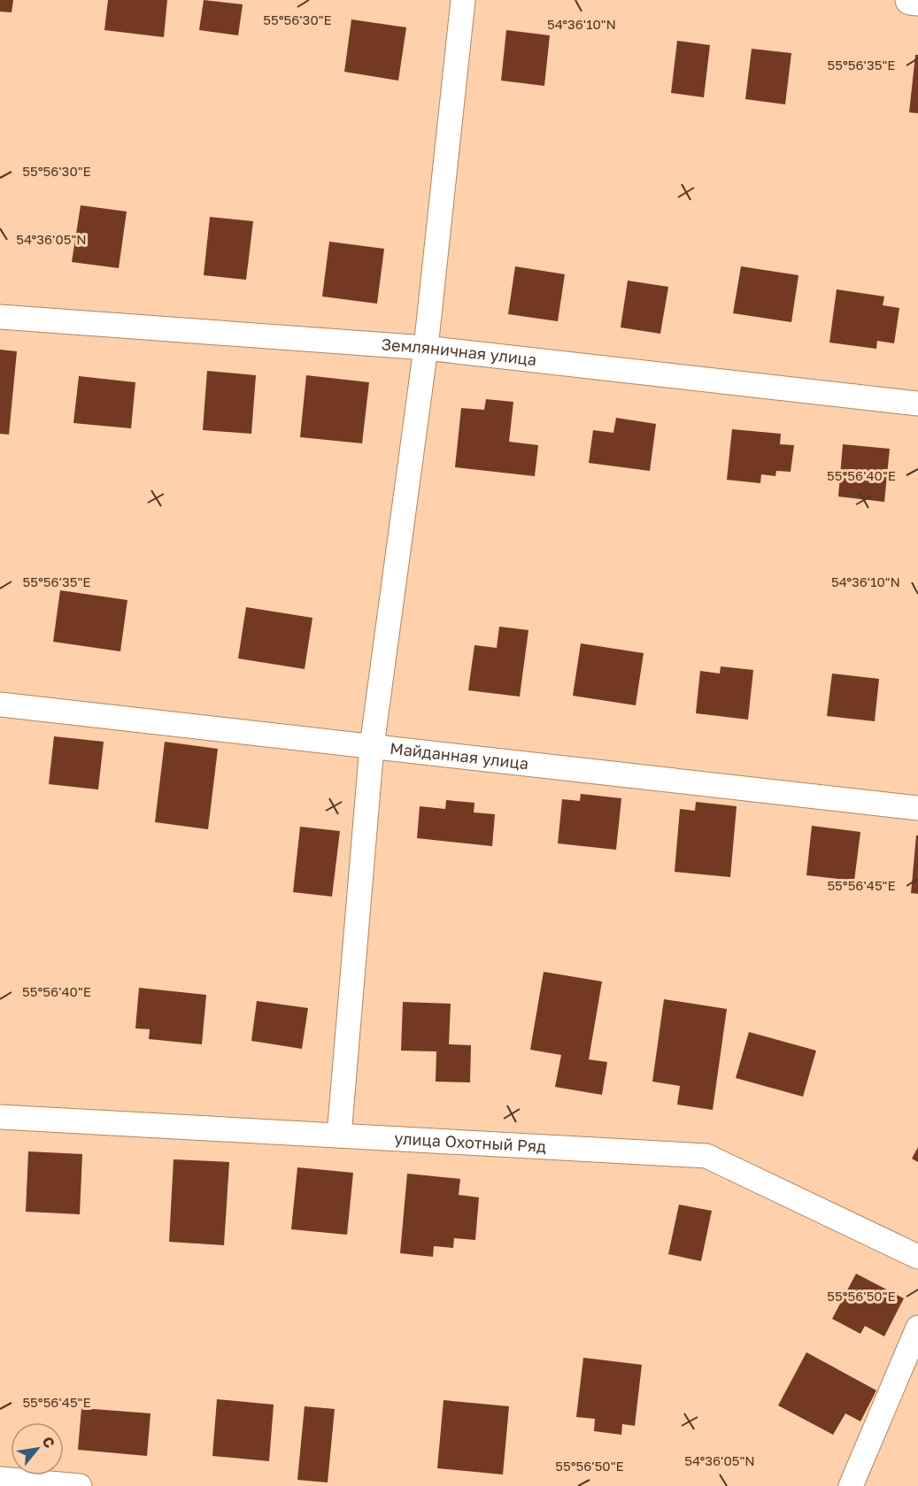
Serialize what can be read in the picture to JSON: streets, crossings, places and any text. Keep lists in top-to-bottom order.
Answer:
{
  "streets": {
    "street": ["Земляничная улица", "Майданная улица", "улица Охотный Ряд"]
  },
  "north": "top right",
  "coordinates": [
    "55°56'30\"E",
    "54°36'10\"N",
    "55°56'35\"E",
    "54°36'05\"N",
    "55°56'40\"E",
    "55°56'45\"E",
    "55°56'50\"E"
  ]
}
